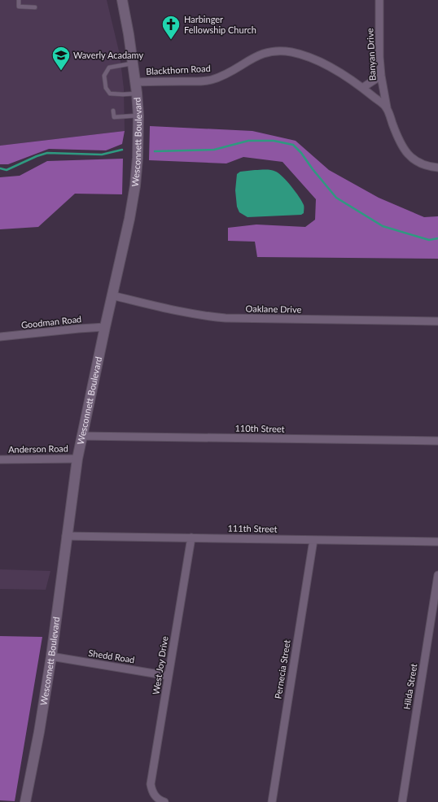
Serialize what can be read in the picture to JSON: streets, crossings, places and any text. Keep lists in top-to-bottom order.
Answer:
{
  "streets": {
    "street": [
      "Banyan Drive",
      "Blackthorn Road",
      "Wesconnett Boulevard",
      "Oaklane Drive",
      "Goodman Road",
      "110th Street",
      "Anderson Road",
      "111th Street",
      "Shedd Road",
      "West Joy Drive",
      "Pernecia Street",
      "Hilda Street"
    ]
  },
  "crossings": [
    ["Banyan Drive", "Blackthorn Road"],
    ["Blackthorn Road", "Wesconnett Boulevard"],
    ["Wesconnett Boulevard", "Oaklane Drive"],
    ["Wesconnett Boulevard", "Goodman Road"],
    ["Wesconnett Boulevard", "110th Street"],
    ["Wesconnett Boulevard", "Anderson Road"],
    ["Wesconnett Boulevard", "111th Street"],
    ["Wesconnett Boulevard", "Shedd Road"],
    ["111th Street", "West Joy Drive"],
    ["111th Street", "Pernecia Street"],
    ["Shedd Road", "West Joy Drive"]
  ],
  "places": {
    "church": ["Harbinger Fellowship Church"],
    "school or university": ["Waverly Acadamy"]
  }
}
